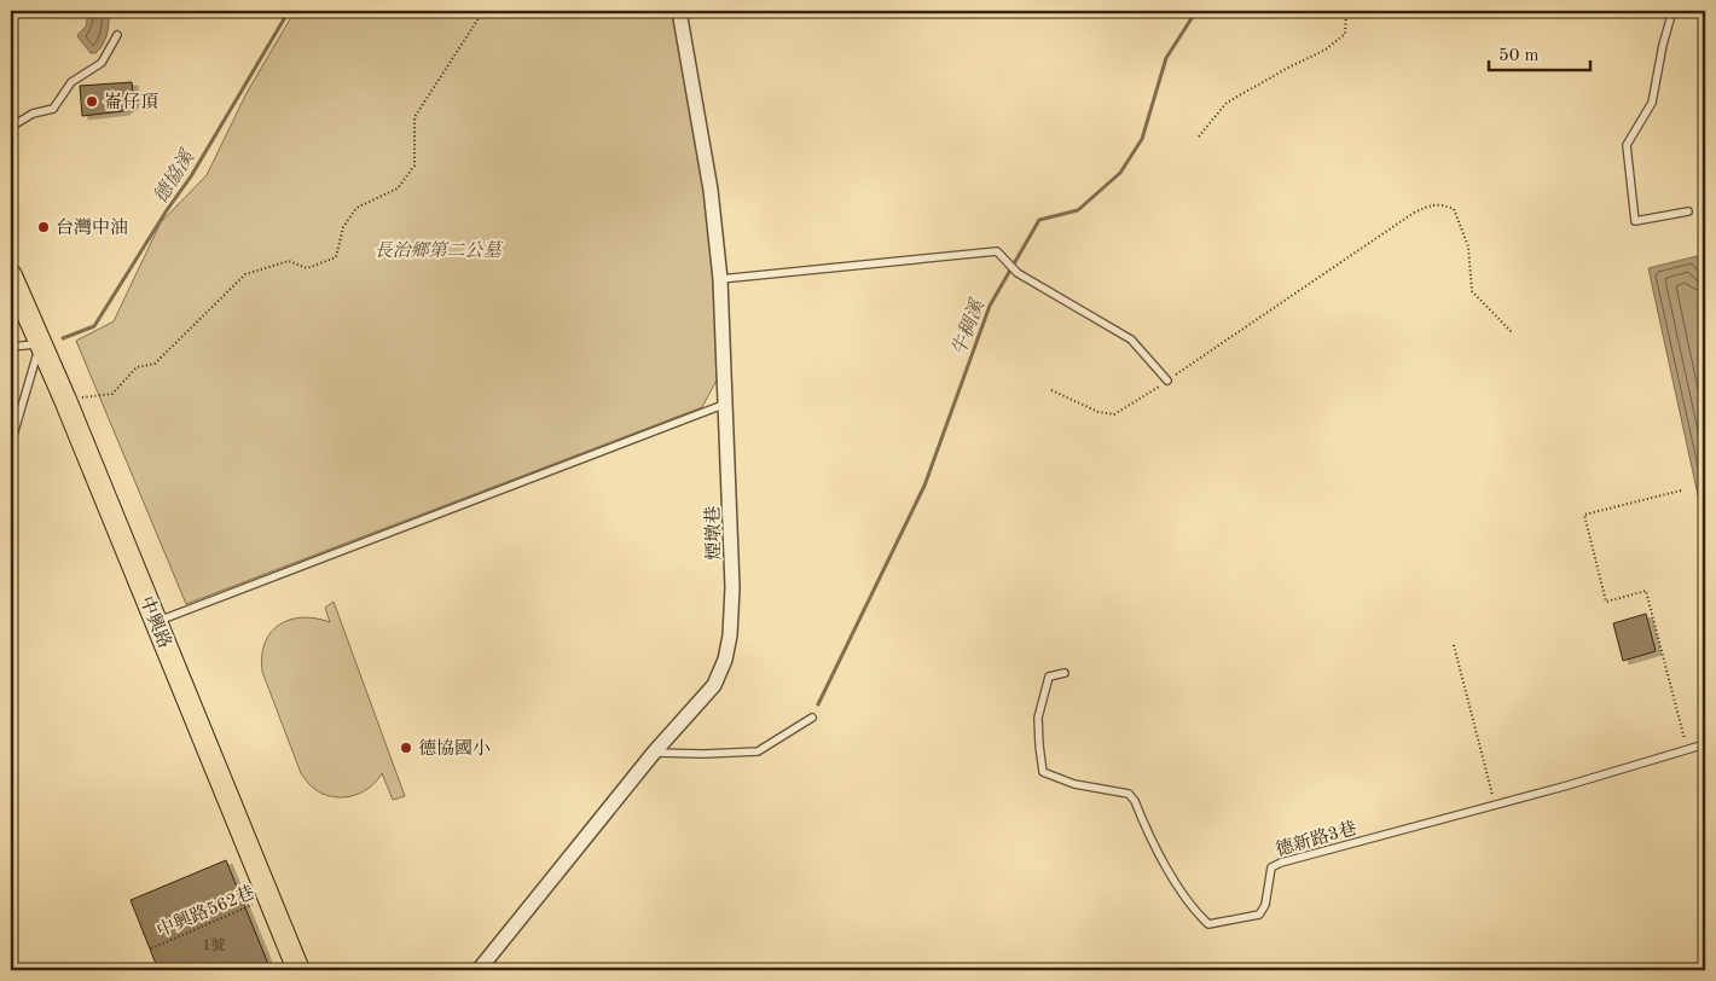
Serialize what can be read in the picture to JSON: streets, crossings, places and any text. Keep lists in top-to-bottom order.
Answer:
{
  "streets": {
    "main road": ["中興路"],
    "street": ["煙墩巷"],
    "lane": ["德新路3巷"],
    "path": ["中興路562巷"]
  },
  "crossings": [
    ["中興路", "中興路562巷"]
  ],
  "water": ["德協溪", "牛稠溪"],
  "parks": ["長治鄉第二公墓"],
  "places": ["崙仔頂", "台灣中油", "德協國小"],
  "house_numbers": ["1號"],
  "scale_bar": "50 m"
}
